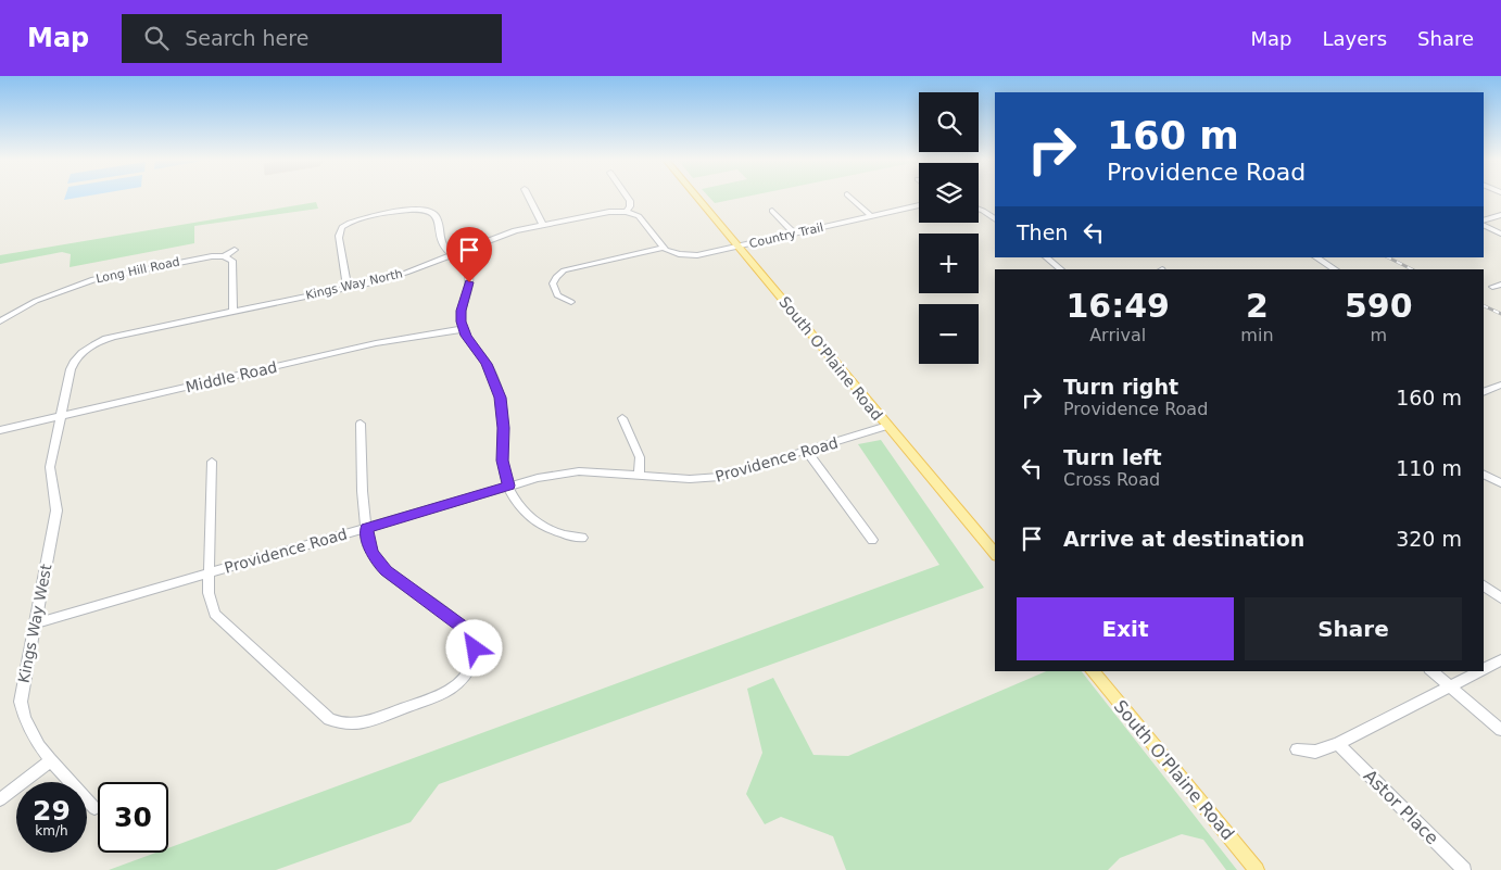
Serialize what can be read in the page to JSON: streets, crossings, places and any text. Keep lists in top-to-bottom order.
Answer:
{
  "streets": {
    "main road": ["South O'Plaine Road"],
    "street": [
      "Country Trail",
      "Long Hill Road",
      "Kings Way North",
      "Middle Road",
      "Providence Road",
      "Kings Way West",
      "Astor Place"
    ]
  },
  "crossings": [
    ["Country Trail", "South O'Plaine Road"],
    ["Kings Way North", "Middle Road"],
    ["Kings Way North", "Kings Way West"],
    ["South O'Plaine Road", "Providence Road"],
    ["Middle Road", "Kings Way West"],
    ["Providence Road", "Kings Way West"]
  ],
  "page": {
    "header": "Map",
    "search": "Search here",
    "nav": ["Map", "Layers", "Share"],
    "map_buttons": ["+", "−"],
    "turn": ["160 m", "Providence Road"],
    "then": "Then",
    "eta": [
      "16:49",
      "Arrival",
      "2",
      "min",
      "590",
      "m"
    ],
    "list": [
      {
        "name": "Turn right",
        "note": "Providence Road",
        "value": "160 m"
      },
      {
        "name": "Turn left",
        "note": "Cross Road",
        "value": "110 m"
      },
      {
        "name": "Arrive at destination",
        "value": "320 m"
      }
    ],
    "buttons": ["Exit", "Share"],
    "speed": "29 km/h",
    "limit": "30"
  }
}
